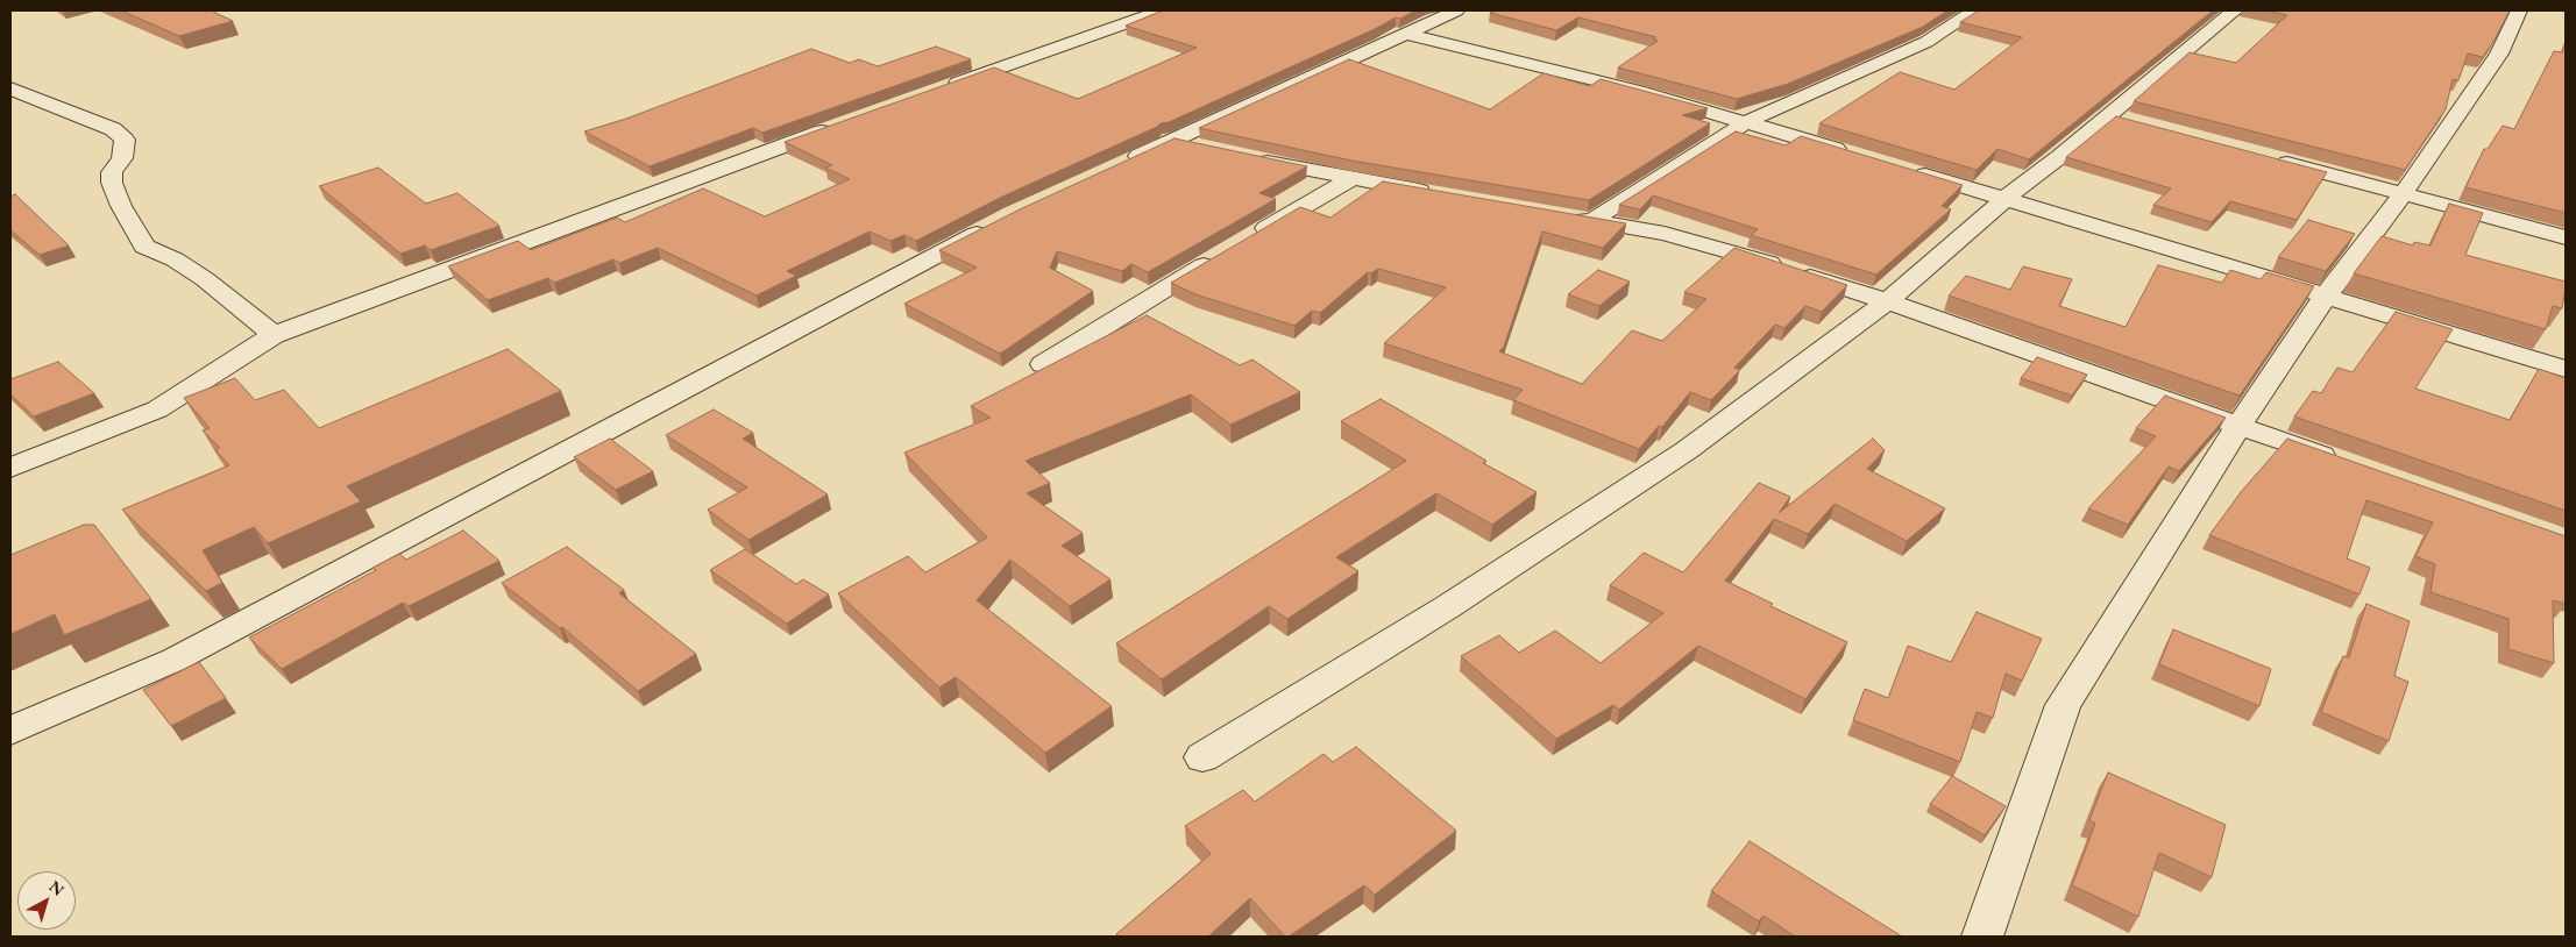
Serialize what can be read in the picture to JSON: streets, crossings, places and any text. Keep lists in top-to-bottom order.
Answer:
{
  "north": "top right"
}
